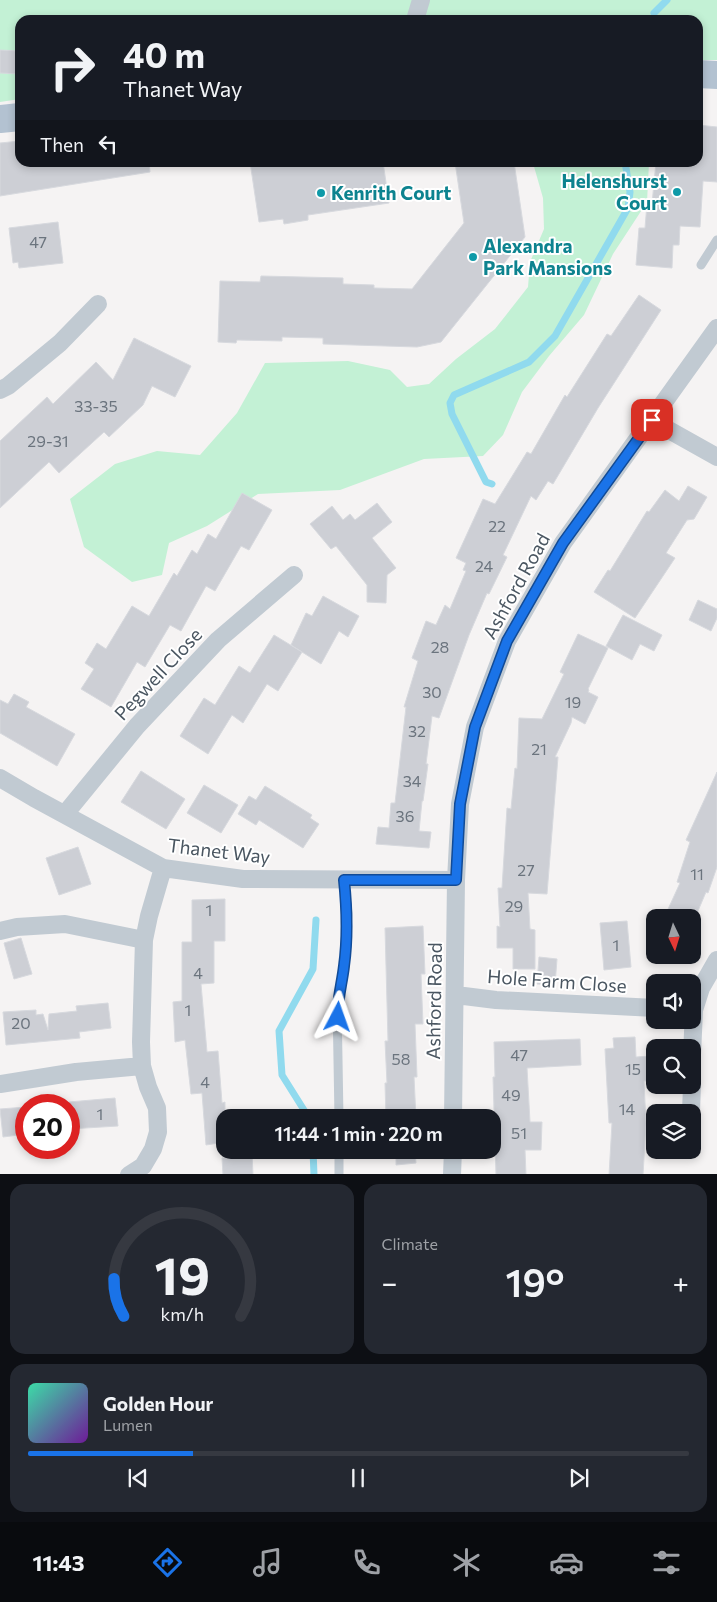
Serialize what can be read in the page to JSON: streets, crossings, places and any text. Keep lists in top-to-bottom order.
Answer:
{
  "streets": {
    "street": [
      "Ashford Road",
      "Pegwell Close",
      "Thanet Way",
      "Hole Farm Close"
    ]
  },
  "crossings": [
    ["Ashford Road", "Thanet Way"],
    ["Ashford Road", "Hole Farm Close"],
    ["Pegwell Close", "Thanet Way"]
  ],
  "places": ["Helenshurst Court", "Kenrith Court", "Alexandra Park Mansions"],
  "house_numbers": [
    "47",
    "33-35",
    "29-31",
    "22",
    "24",
    "28",
    "30",
    "19",
    "32",
    "21",
    "34",
    "36",
    "27",
    "11",
    "29",
    "1",
    "1",
    "4",
    "1",
    "20",
    "47",
    "58",
    "15",
    "4",
    "49",
    "14",
    "1",
    "51"
  ],
  "north": "bottom",
  "page": {
    "turn": ["40 m", "Thanet Way"],
    "then": "Then",
    "limit": "20",
    "trip": "11:44 · 1 min · 220 m",
    "tile": "Climate",
    "heat": ["−", "19°", "+"],
    "song": ["Golden Hour", "Lumen"],
    "tabs": "11:43",
    "gauge": ["19", "km/h"]
  }
}
